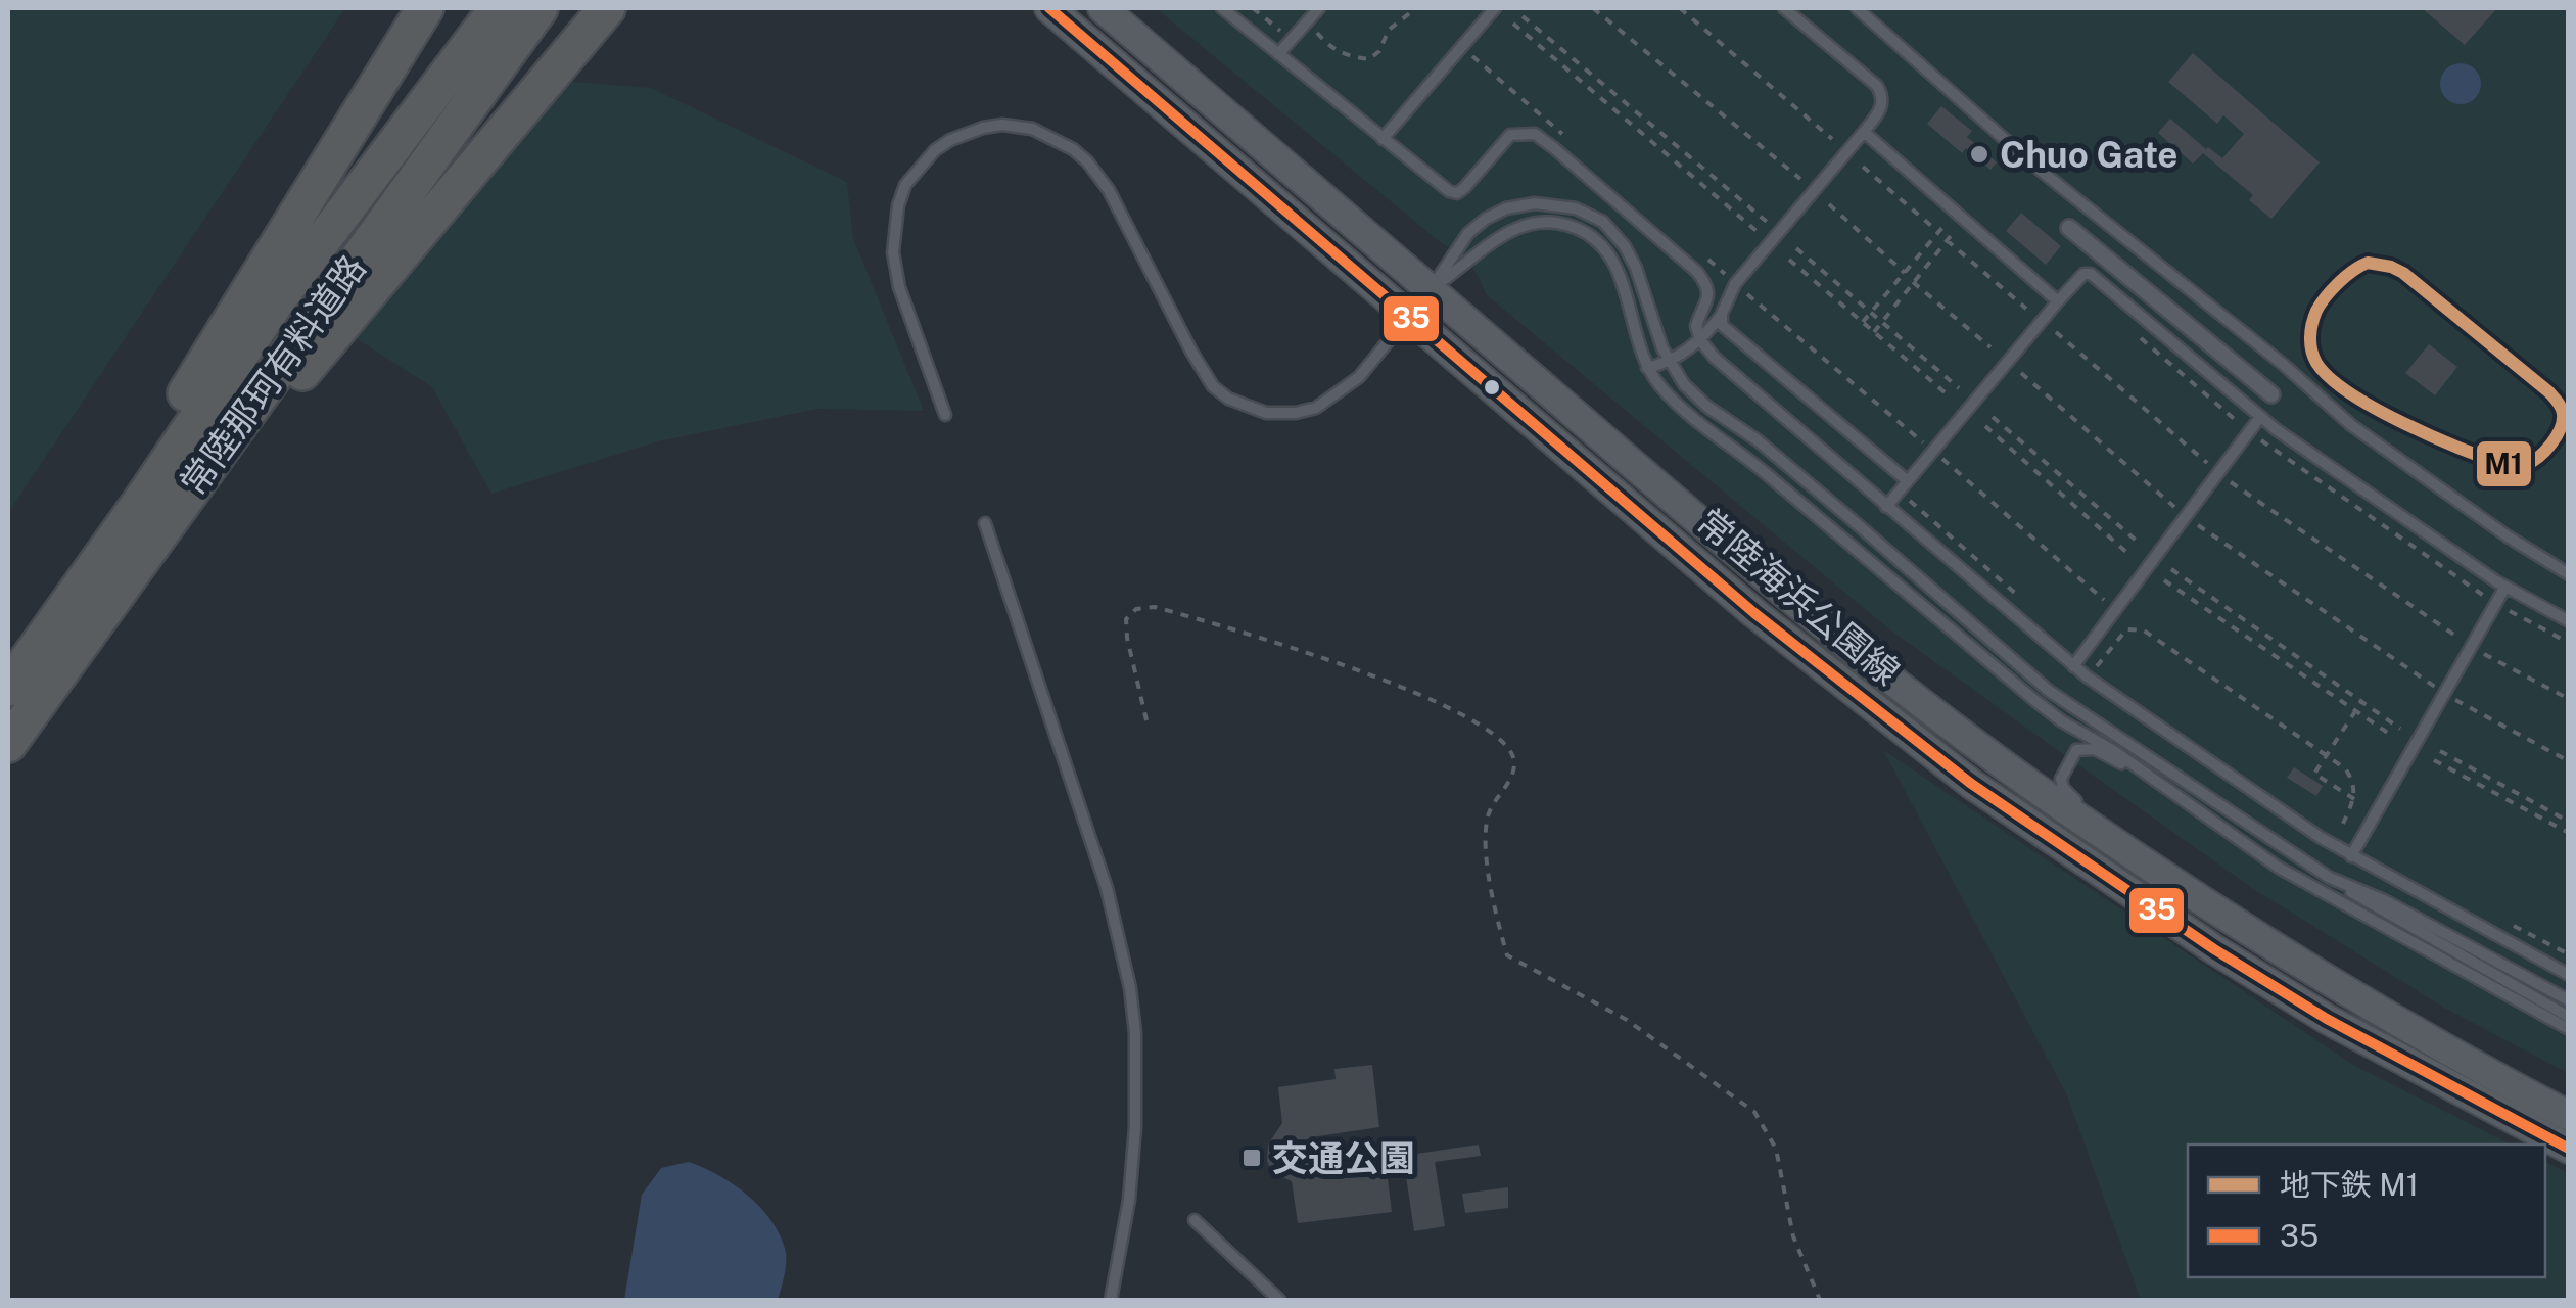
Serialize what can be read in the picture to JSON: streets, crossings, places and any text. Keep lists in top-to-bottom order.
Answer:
{
  "streets": {
    "highway": ["常陸那珂有料道路"],
    "main road": ["常陸海浜公園線"]
  },
  "places": {
    "other": ["Chuo Gate"],
    "transit": ["交通公園"]
  },
  "lines": ["transit line 35", "metro line M1"],
  "legend": ["地下鉄 M1", "35"]
}
